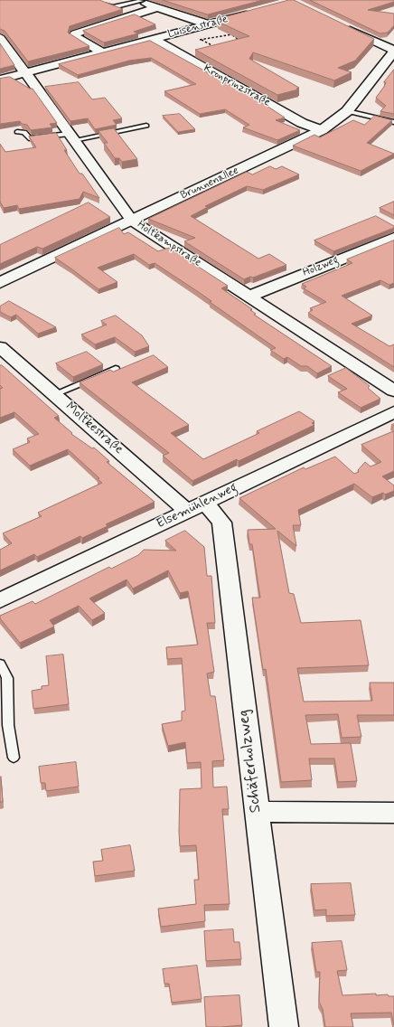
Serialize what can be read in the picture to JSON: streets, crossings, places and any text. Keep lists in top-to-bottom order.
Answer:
{
  "streets": {
    "street": [
      "Luisenstraße",
      "Kronprinzstraße",
      "Brunnenallee",
      "Holtkampstraße",
      "Holzweg",
      "Moltkestraße",
      "Elsemühlenweg",
      "Schäferholzweg"
    ]
  },
  "crossings": [
    ["Luisenstraße", "Kronprinzstraße"],
    ["Luisenstraße", "Holtkampstraße"],
    ["Kronprinzstraße", "Brunnenallee"],
    ["Brunnenallee", "Holtkampstraße"],
    ["Holtkampstraße", "Holzweg"],
    ["Moltkestraße", "Elsemühlenweg"],
    ["Moltkestraße", "Schäferholzweg"],
    ["Elsemühlenweg", "Schäferholzweg"]
  ]
}
